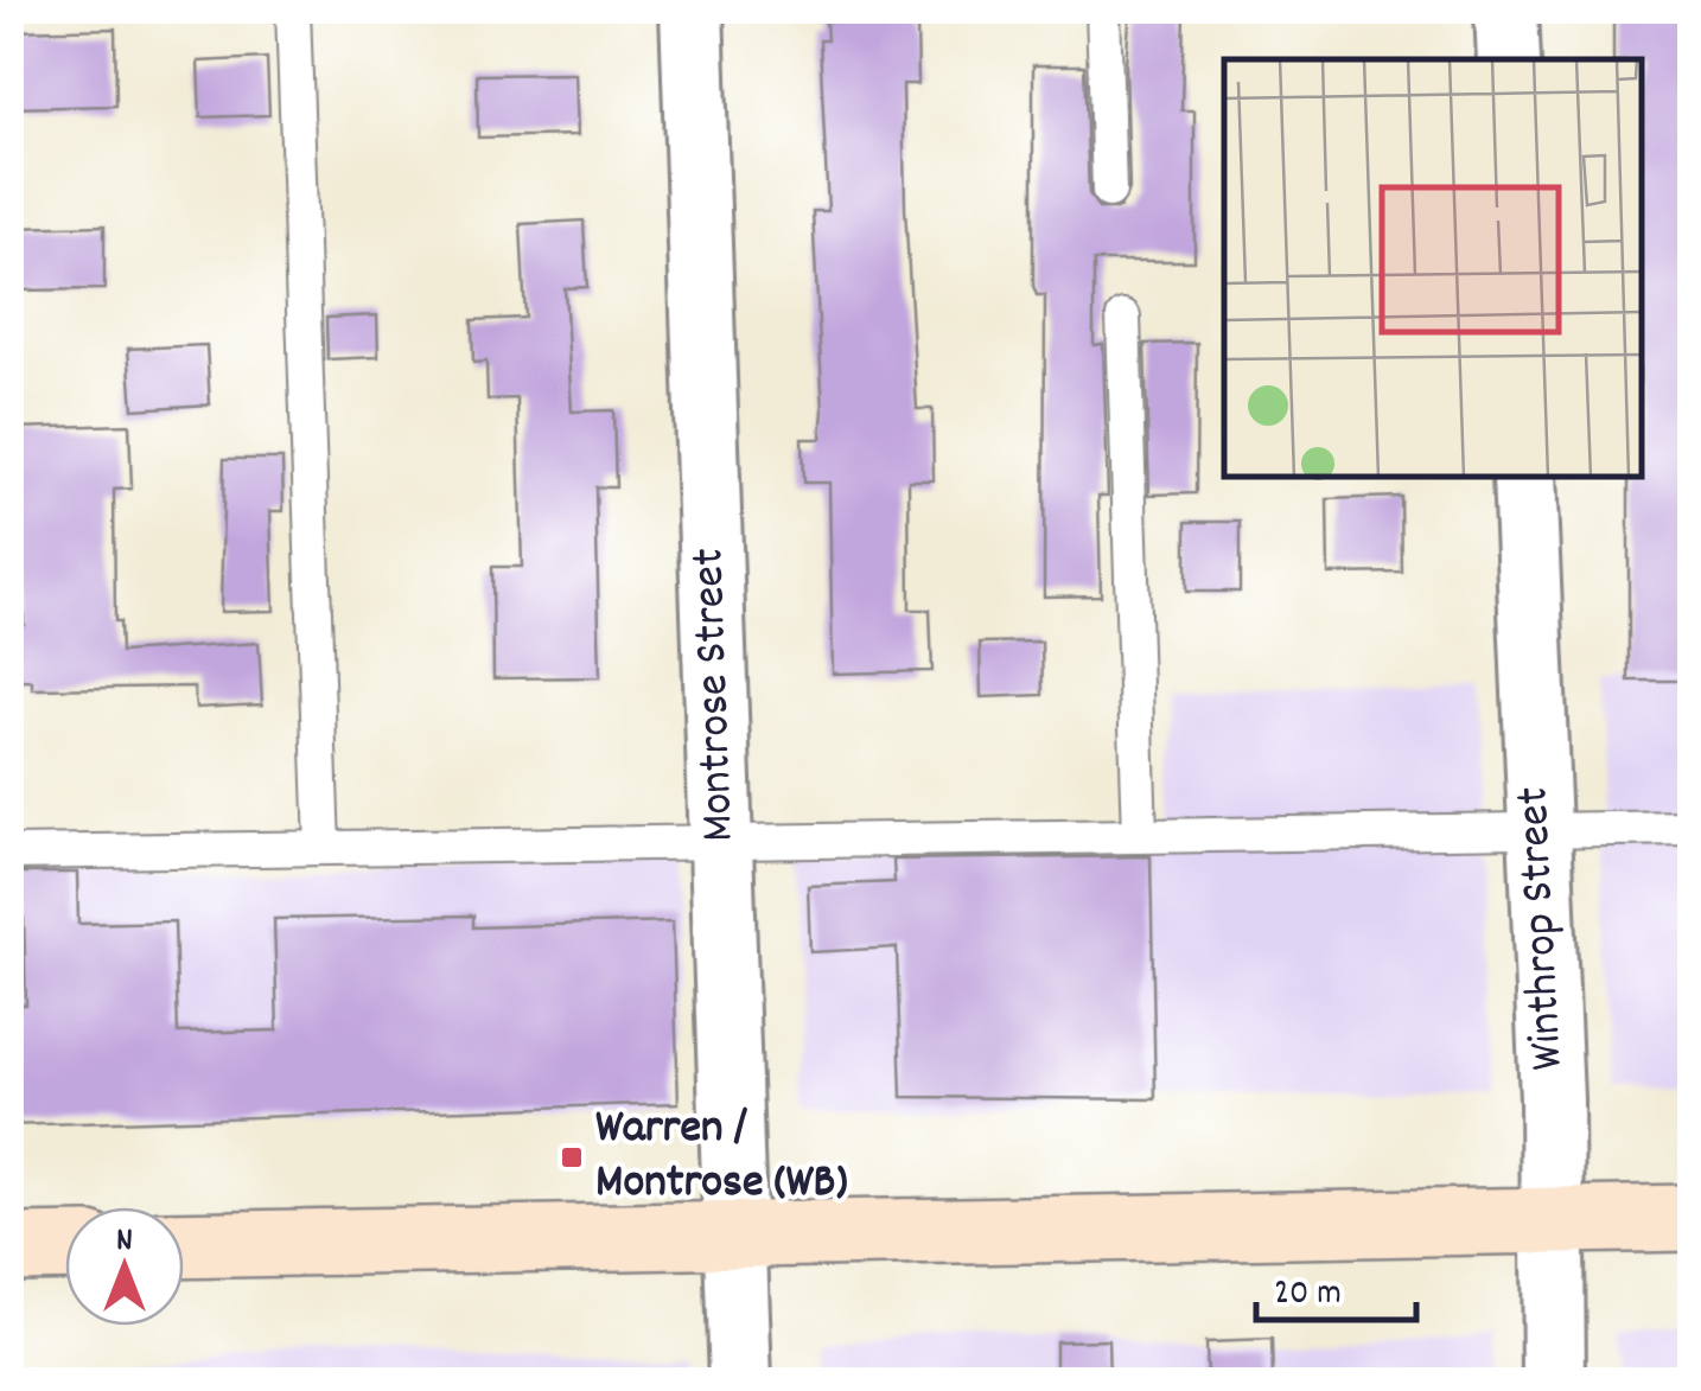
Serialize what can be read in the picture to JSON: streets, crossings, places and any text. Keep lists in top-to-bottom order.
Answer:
{
  "streets": {
    "street": ["Montrose Street", "Winthrop Street"]
  },
  "places": {
    "transit": ["Warren / Montrose (WB)"]
  },
  "scale_bar": "20 m",
  "north": "top"
}
